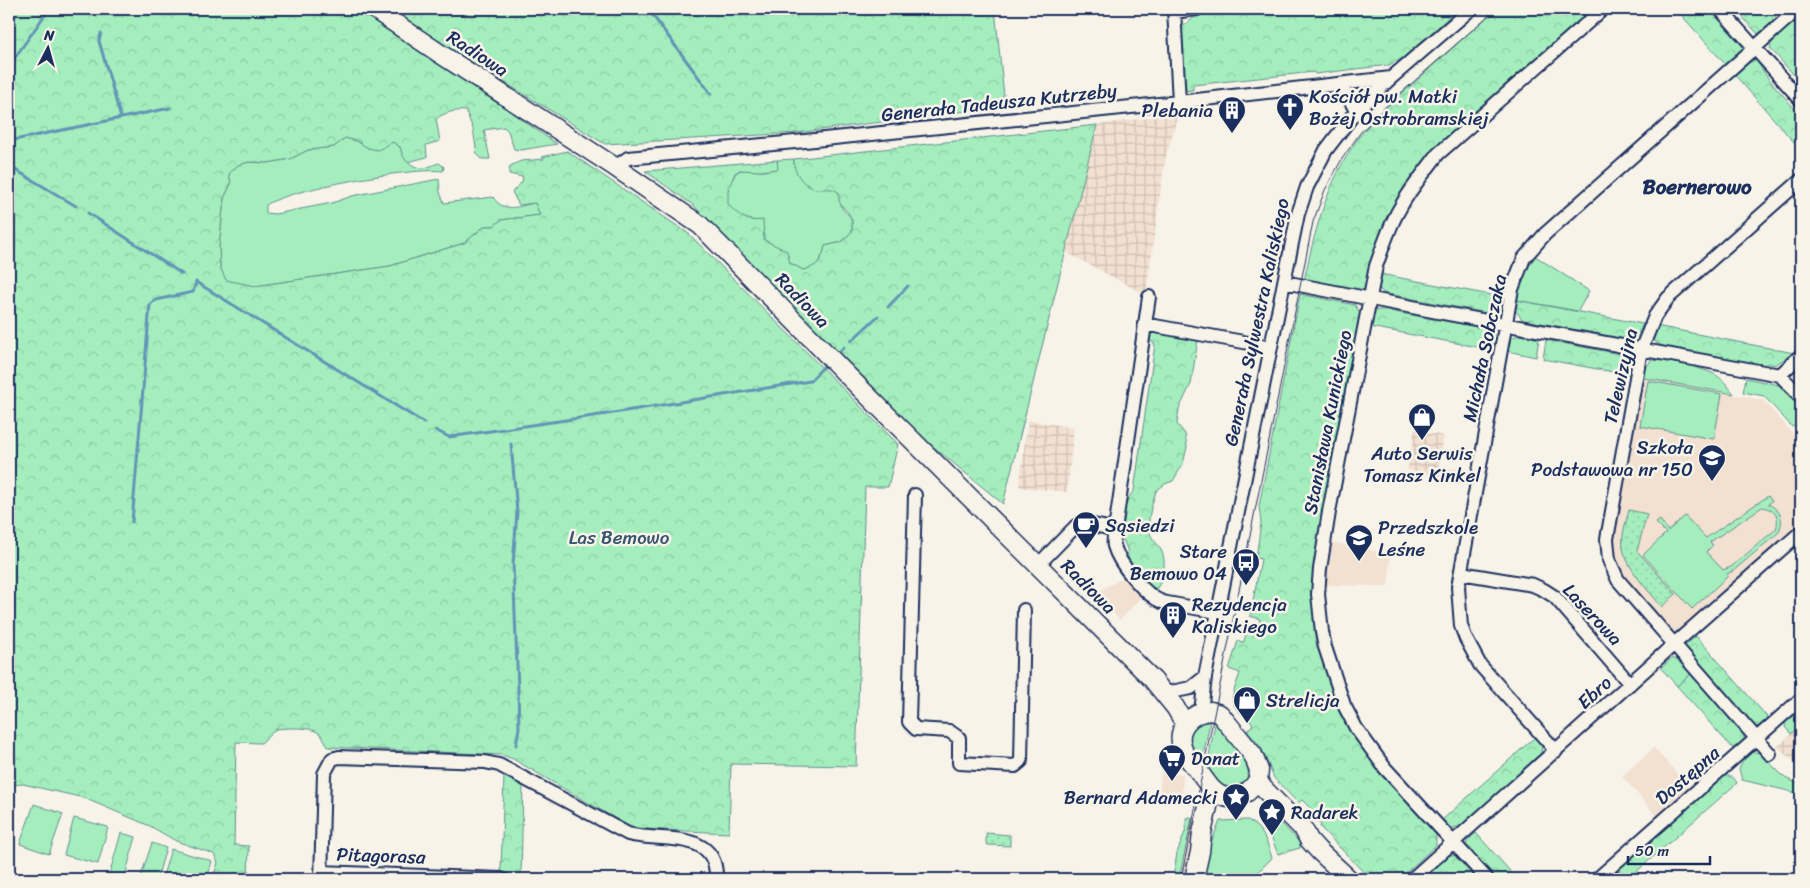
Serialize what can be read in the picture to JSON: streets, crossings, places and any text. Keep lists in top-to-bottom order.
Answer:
{
  "streets": {
    "main road": ["Radiowa"],
    "street": [
      "Generała Tadeusza Kutrzeby",
      "Generała Sylwestra Kaliskiego",
      "Michała Sobczaka",
      "Telewizyjna",
      "Stanisława Kunickiego",
      "Laserowa",
      "Ebro",
      "Dostępna",
      "Pitagorasa"
    ]
  },
  "crossings": [
    ["Radiowa", "Generała Tadeusza Kutrzeby"],
    ["Radiowa", "Generała Sylwestra Kaliskiego"],
    ["Generała Tadeusza Kutrzeby", "Generała Sylwestra Kaliskiego"],
    ["Michała Sobczaka", "Laserowa"],
    ["Michała Sobczaka", "Ebro"],
    ["Telewizyjna", "Ebro"],
    ["Telewizyjna", "Dostępna"],
    ["Stanisława Kunickiego", "Ebro"],
    ["Laserowa", "Ebro"]
  ],
  "districts": ["Boernerowo"],
  "parks": ["Las Bemowo"],
  "places": {
    "church": ["Kościół pw. Matki Bożej Ostrobramskiej"],
    "building": ["Plebania", "Rezydencja Kaliskiego"],
    "shop": ["Auto Serwis Tomasz Kinkel", "Strelicja"],
    "school or university": ["Szkoła Podstawowa nr 150", "Przedszkole Leśne"],
    "cafe": ["Sąsiedzi"],
    "bus stop": ["Stare Bemowo 04"],
    "supermarket": ["Donat"],
    "place": ["Bernard Adamecki", "Radarek"]
  },
  "scale_bar": "50 m",
  "north": "top"
}
